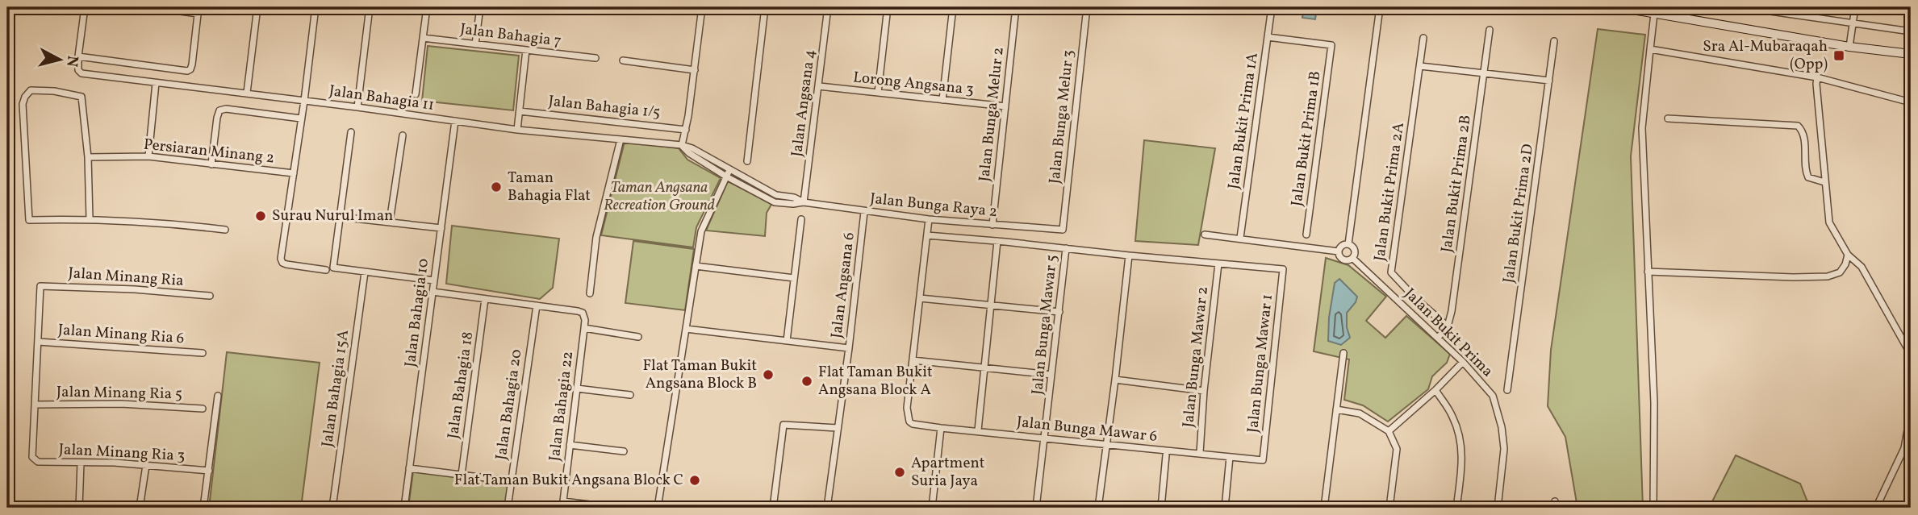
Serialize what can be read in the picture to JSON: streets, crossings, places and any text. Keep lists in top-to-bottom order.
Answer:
{
  "streets": {
    "street": [
      "Jalan Bahagia 7",
      "Lorong Angsana 3",
      "Jalan Bahagia 11",
      "Jalan Angsana 4",
      "Jalan Bahagia 1/5",
      "Jalan Bunga Melur 2",
      "Jalan Bunga Melur 3",
      "Jalan Bukit Prima 1A",
      "Jalan Bukit Prima 1B",
      "Persiaran Minang 2",
      "Jalan Bukit Prima 2B",
      "Jalan Bukit Prima 2A",
      "Jalan Bunga Raya 2",
      "Jalan Bukit Prima 2D",
      "Jalan Minang Ria",
      "Jalan Angsana 6",
      "Jalan Bahagia 10",
      "Jalan Bunga Mawar 5",
      "Jalan Bukit Prima",
      "Jalan Minang Ria 6",
      "Jalan Bunga Mawar 2",
      "Jalan Bunga Mawar 1",
      "Jalan Bahagia 18",
      "Jalan Bahagia 15A",
      "Jalan Minang Ria 5",
      "Jalan Bahagia 20",
      "Jalan Bahagia 22",
      "Jalan Bunga Mawar 6",
      "Jalan Minang Ria 3"
    ]
  },
  "crossings": [
    ["Lorong Angsana 3", "Jalan Angsana 4"],
    ["Lorong Angsana 3", "Jalan Bunga Melur 2"],
    ["Jalan Bahagia 11", "Jalan Bunga Raya 2"],
    ["Jalan Bahagia 11", "Jalan Bahagia 10"],
    ["Jalan Angsana 4", "Jalan Bunga Raya 2"],
    ["Jalan Bunga Melur 2", "Jalan Bunga Raya 2"],
    ["Jalan Bunga Melur 3", "Jalan Bunga Raya 2"],
    ["Jalan Bukit Prima 1A", "Jalan Bukit Prima 1B"],
    ["Jalan Bukit Prima 2B", "Jalan Bukit Prima 2A"],
    ["Jalan Bukit Prima 2B", "Jalan Bukit Prima"],
    ["Jalan Bunga Raya 2", "Jalan Angsana 6"],
    ["Jalan Minang Ria", "Jalan Minang Ria 6"],
    ["Jalan Bunga Mawar 5", "Jalan Bunga Mawar 6"],
    ["Jalan Bunga Mawar 2", "Jalan Bunga Mawar 1"],
    ["Jalan Bunga Mawar 2", "Jalan Bunga Mawar 6"],
    ["Jalan Bunga Mawar 1", "Jalan Bunga Mawar 6"],
    ["Jalan Minang Ria 5", "Jalan Minang Ria 3"],
    ["Jalan Bahagia 20", "Jalan Bahagia 22"]
  ],
  "parks": ["Taman Angsana Recreation Ground"],
  "places": {
    "transit": ["Sra Al-Mubaraqah (Opp)"],
    "other": [
      "Taman Bahagia Flat",
      "Surau Nurul Iman",
      "Flat Taman Bukit Angsana Block B",
      "Flat Taman Bukit Angsana Block A",
      "Apartment Suria Jaya",
      "Flat Taman Bukit Angsana Block C"
    ]
  },
  "north": "right"
}
